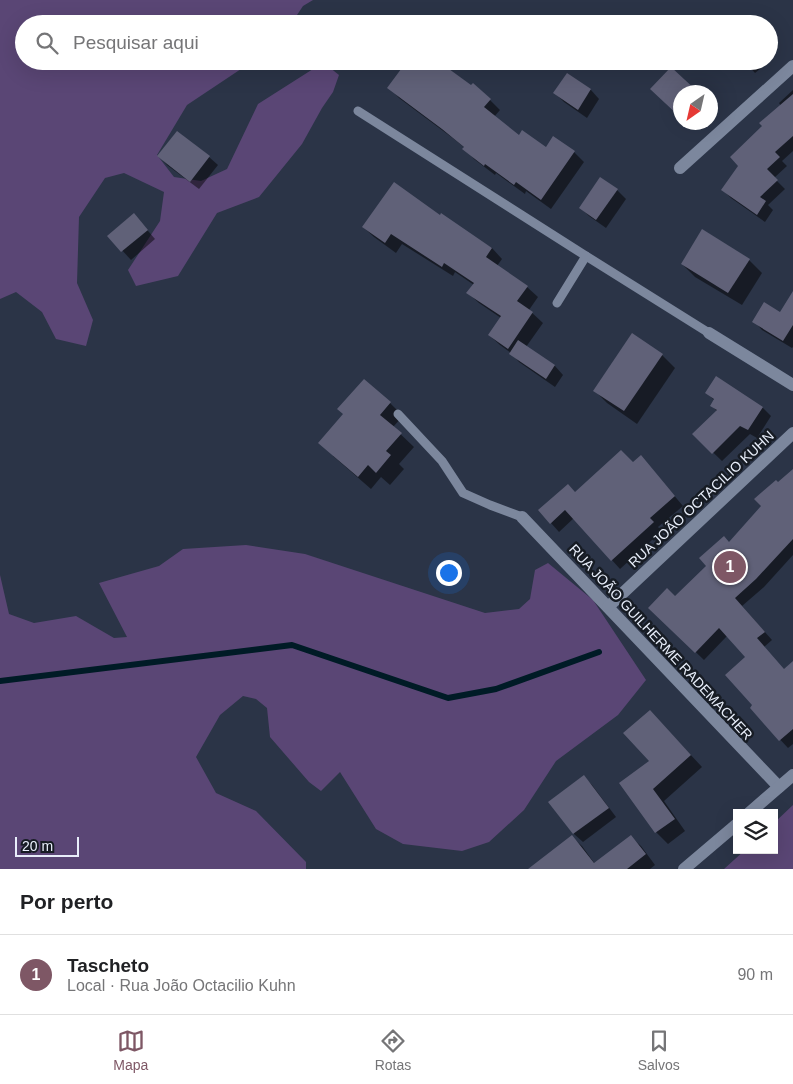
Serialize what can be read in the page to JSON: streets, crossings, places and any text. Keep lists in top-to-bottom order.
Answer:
{
  "streets": {
    "street": ["RUA JOÃO OCTACILIO KUHN", "RUA JOÃO GUILHERME RADEMACHER"]
  },
  "crossings": [
    ["RUA JOÃO OCTACILIO KUHN", "RUA JOÃO GUILHERME RADEMACHER"]
  ],
  "scale_bar": "20 m",
  "north": "bottom left",
  "page": {
    "search": "Pesquisar aqui",
    "pins": "1",
    "scale": "20 m",
    "heading": "Por perto",
    "list": [
      {
        "mark": "1",
        "name": "Tascheto",
        "note": "Local · Rua João Octacilio Kuhn",
        "value": "90 m"
      }
    ],
    "nav": ["Mapa", "Rotas", "Salvos"]
  }
}
